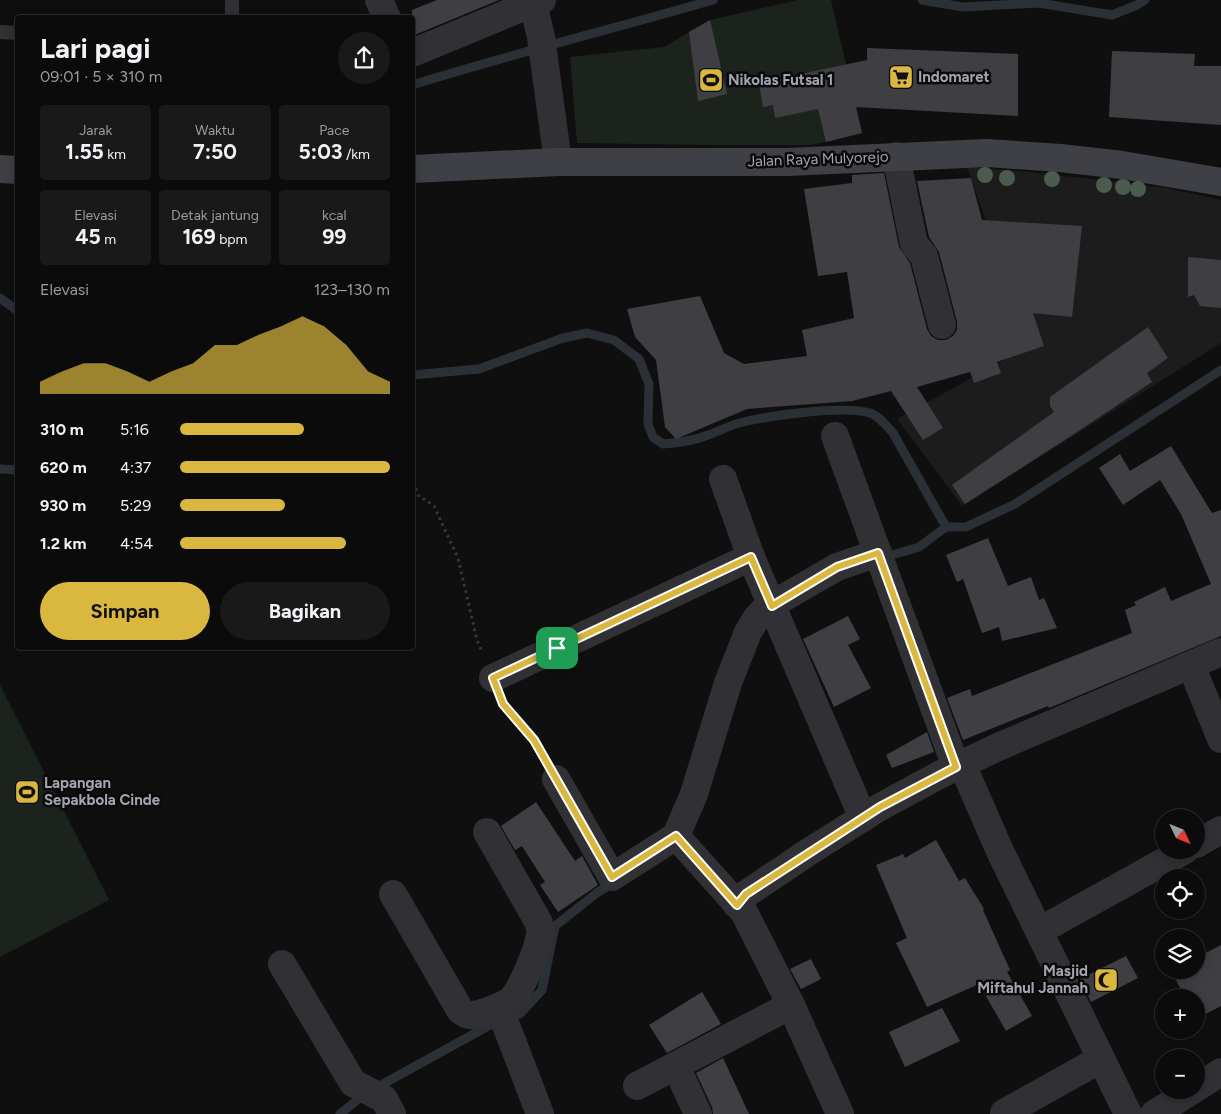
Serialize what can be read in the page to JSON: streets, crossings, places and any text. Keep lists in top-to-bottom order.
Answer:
{
  "streets": {
    "main road": ["Jalan Raya Mulyorejo"]
  },
  "places": {
    "supermarket": ["Indomaret"],
    "sports": ["Nikolas Futsal 1", "Lapangan Sepakbola Cinde"],
    "mosque": ["Masjid Miftahul Jannah"]
  },
  "north": "bottom right",
  "page": {
    "heading": ["Lari pagi", "09:01 · 5 × 310 m"],
    "stats": [
      ["Jarak", "1.55 km"],
      ["Waktu", "7:50"],
      ["Pace", "5:03 /km"],
      ["Elevasi", "45 m"],
      ["Detak jantung", "169 bpm"],
      ["kcal", "99"]
    ],
    "chart": ["Elevasi", "123–130 m"],
    "list": [
      {
        "name": "310 m",
        "note": "5:16"
      },
      {
        "name": "620 m",
        "note": "4:37"
      },
      {
        "name": "930 m",
        "note": "5:29"
      },
      {
        "name": "1.2 km",
        "note": "4:54"
      }
    ],
    "buttons": ["Simpan", "Bagikan"],
    "map_buttons": ["+", "−"]
  }
}
